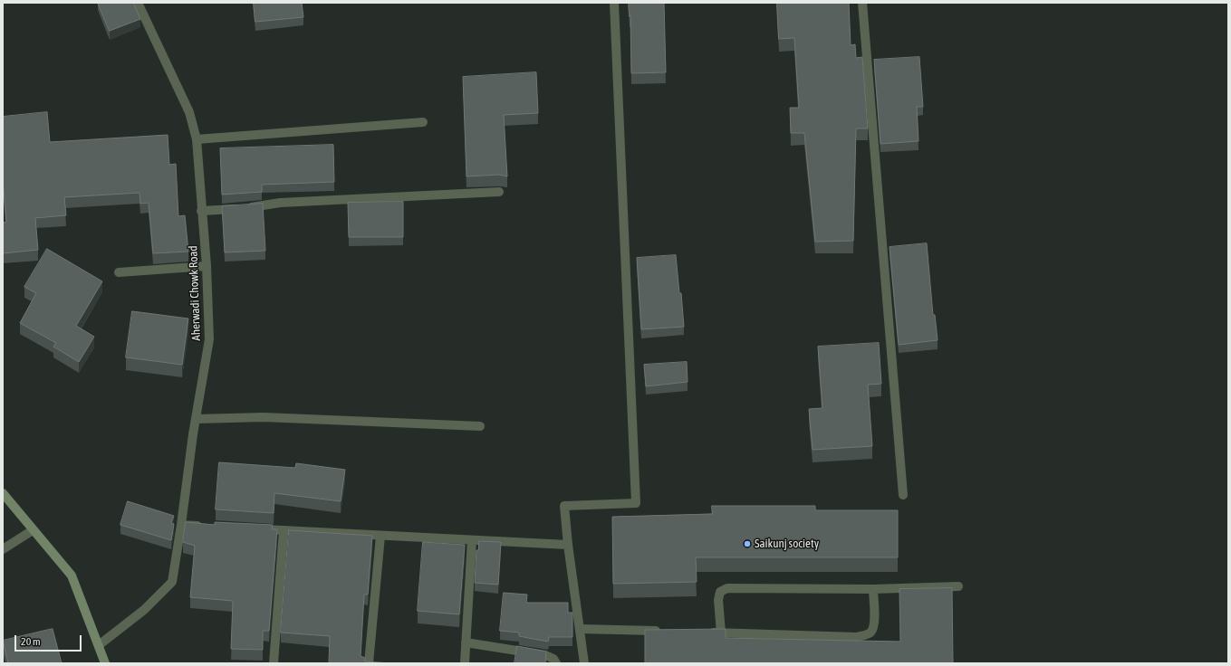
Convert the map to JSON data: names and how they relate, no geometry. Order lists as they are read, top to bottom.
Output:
{
  "streets": {
    "street": ["Aherwadi Chowk Road"]
  },
  "places": ["Saikunj society"],
  "scale_bar": "20 m"
}
